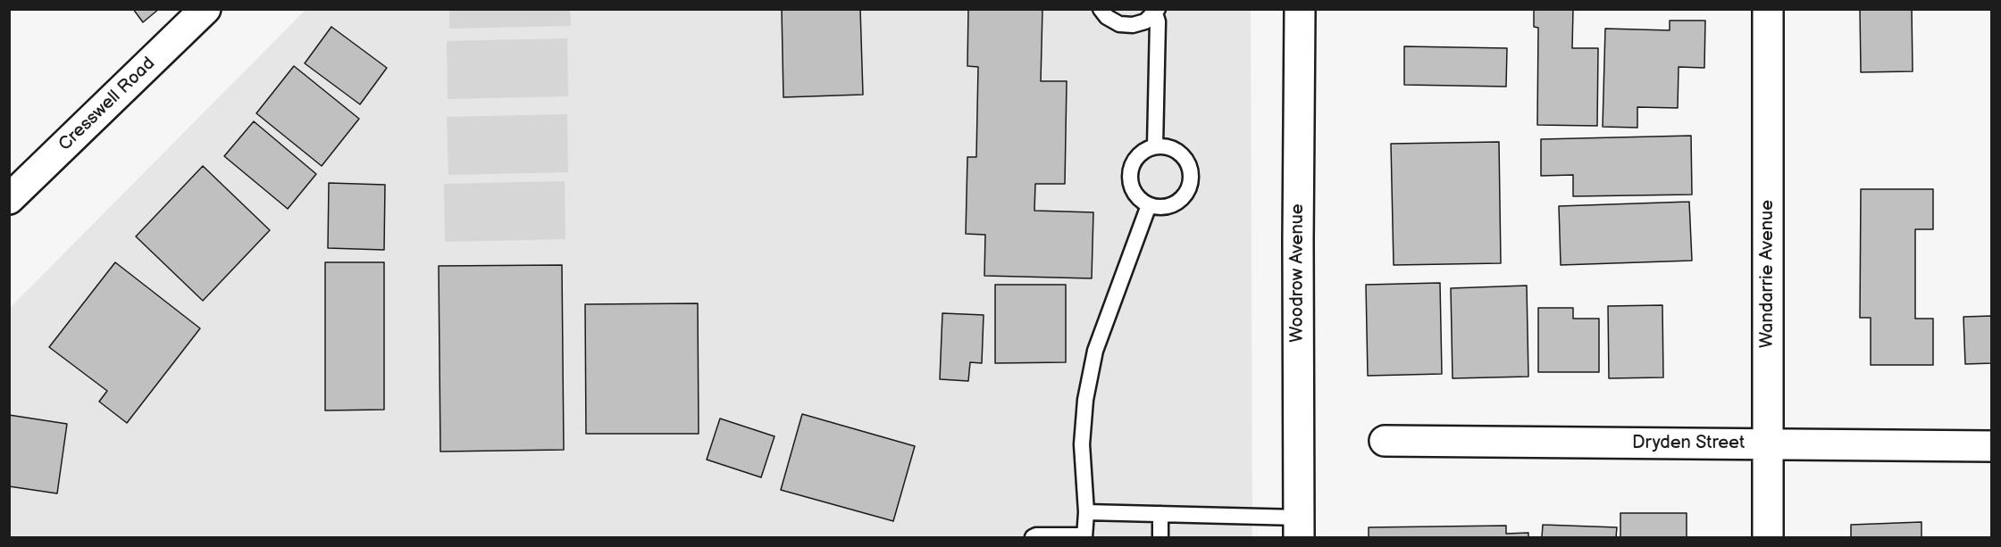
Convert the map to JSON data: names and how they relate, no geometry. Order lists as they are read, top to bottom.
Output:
{
  "streets": {
    "street": [
      "Cresswell Road",
      "Woodrow Avenue",
      "Wandarrie Avenue",
      "Dryden Street"
    ]
  },
  "crossings": [
    ["Wandarrie Avenue", "Dryden Street"]
  ]
}
